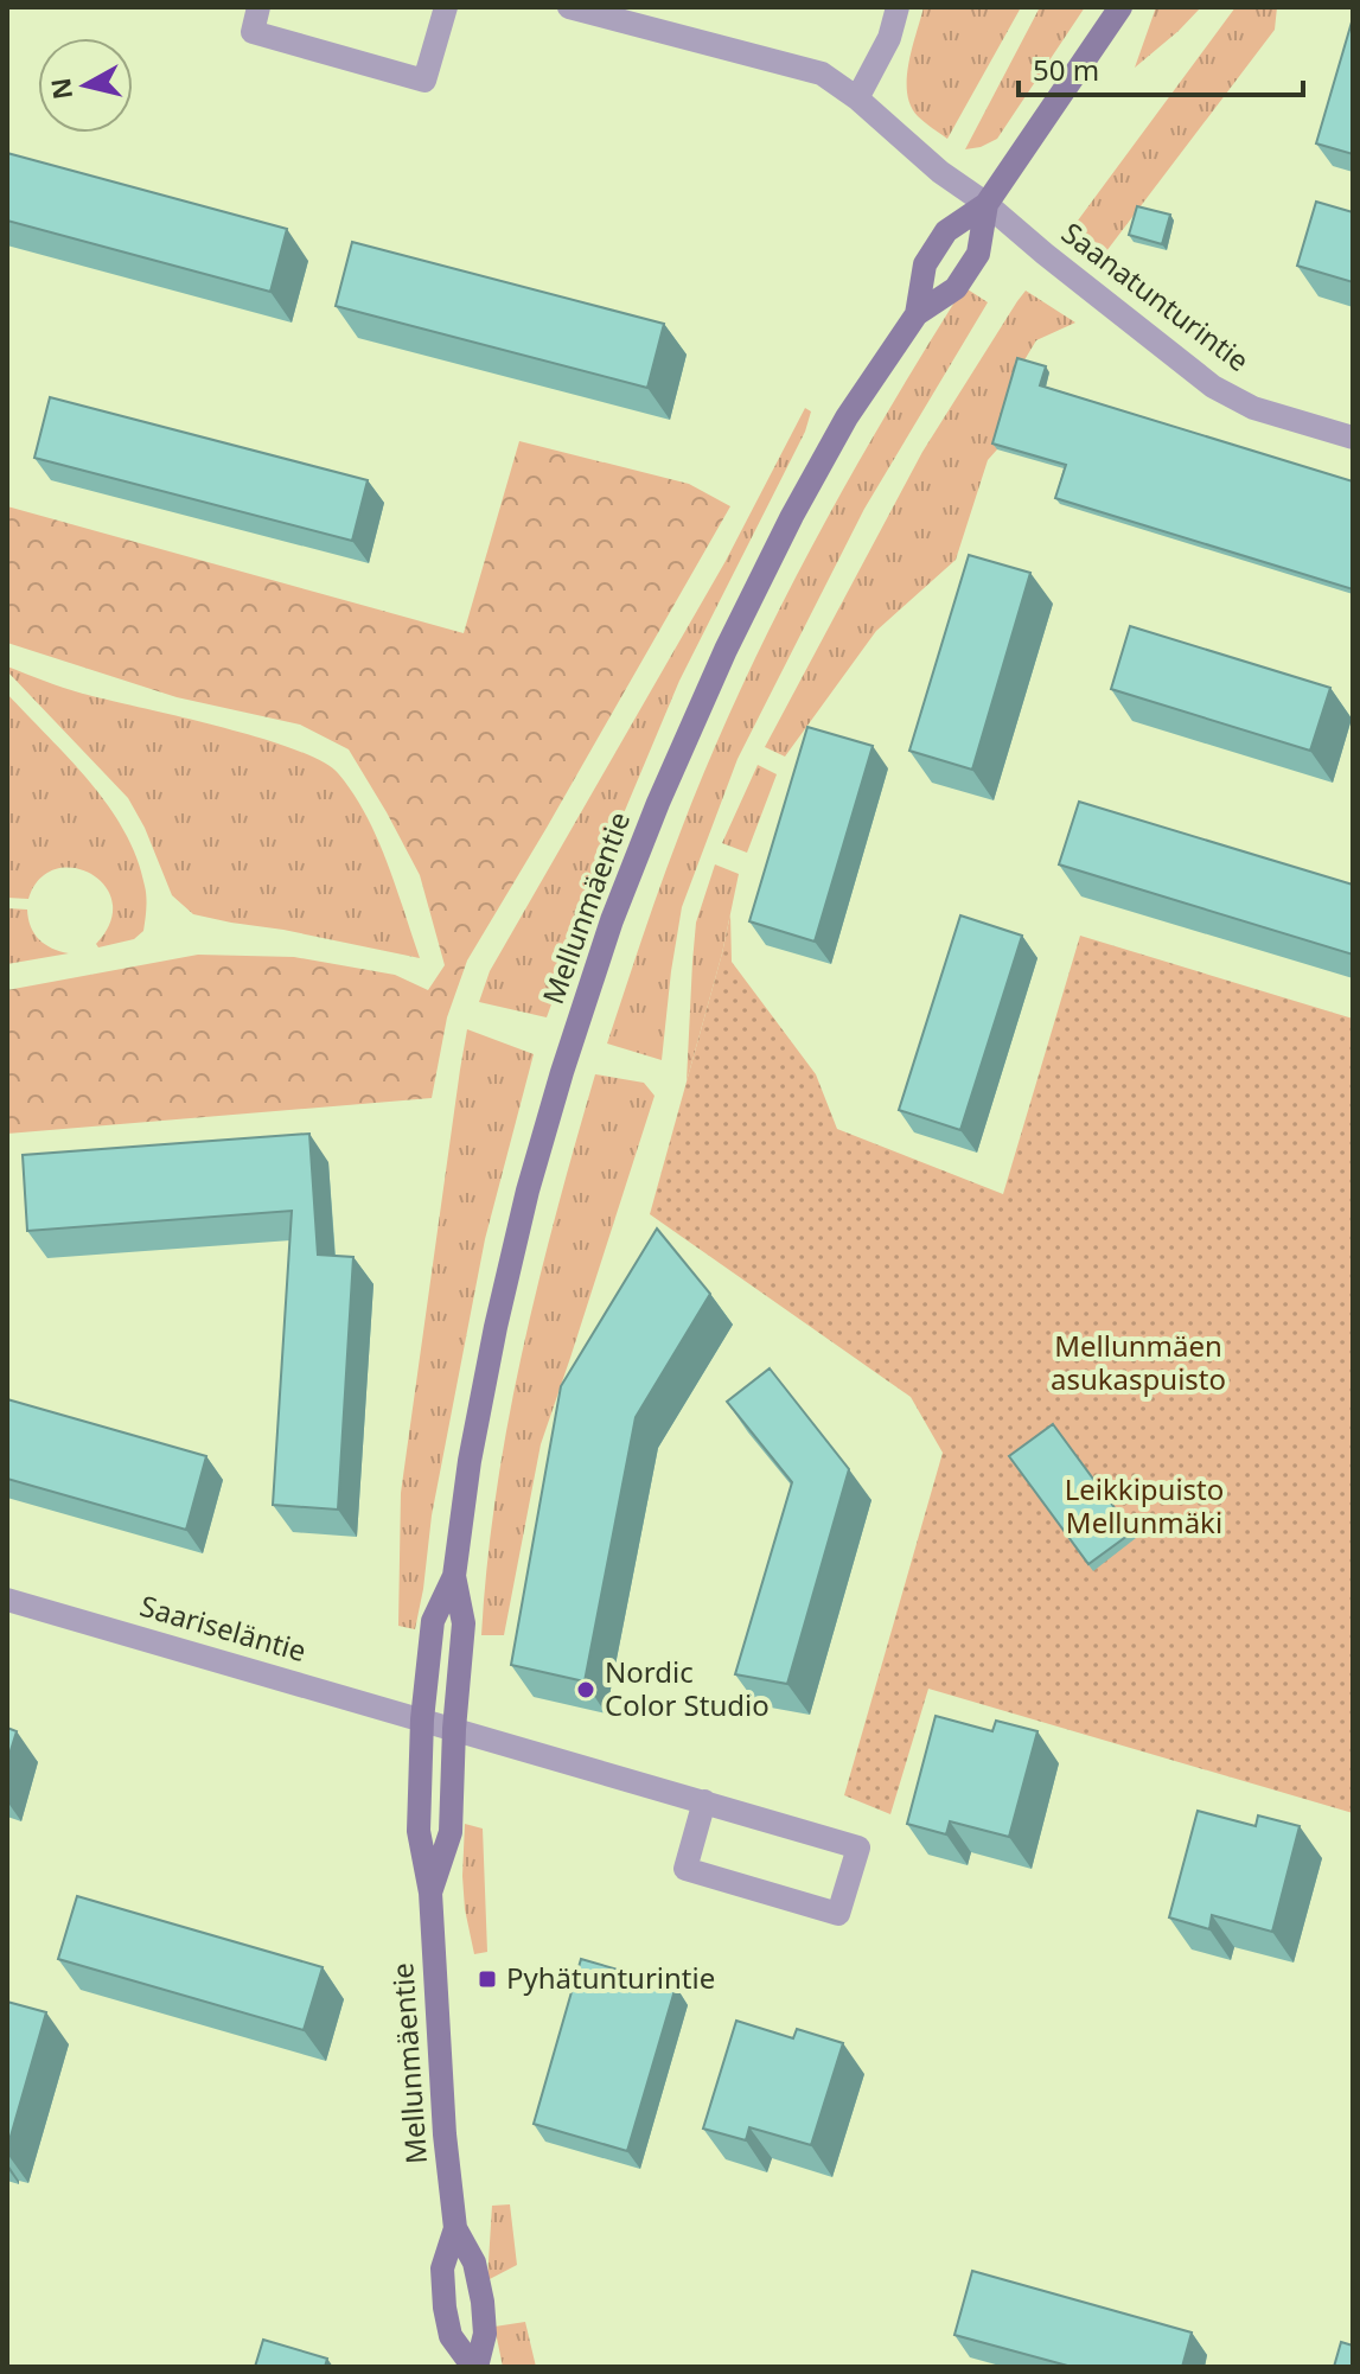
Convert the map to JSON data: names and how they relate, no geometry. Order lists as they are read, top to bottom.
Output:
{
  "streets": {
    "main road": ["Mellunmäentie"],
    "street": ["Saanatunturintie", "Saariseläntie"]
  },
  "crossings": [
    ["Saanatunturintie", "Mellunmäentie"],
    ["Mellunmäentie", "Saariseläntie"]
  ],
  "parks": ["Mellunmäen asukaspuisto", "Leikkipuisto Mellunmäki"],
  "places": {
    "other": ["Nordic Color Studio"],
    "transit": ["Pyhätunturintie"]
  },
  "scale_bar": "50 m",
  "north": "left"
}
